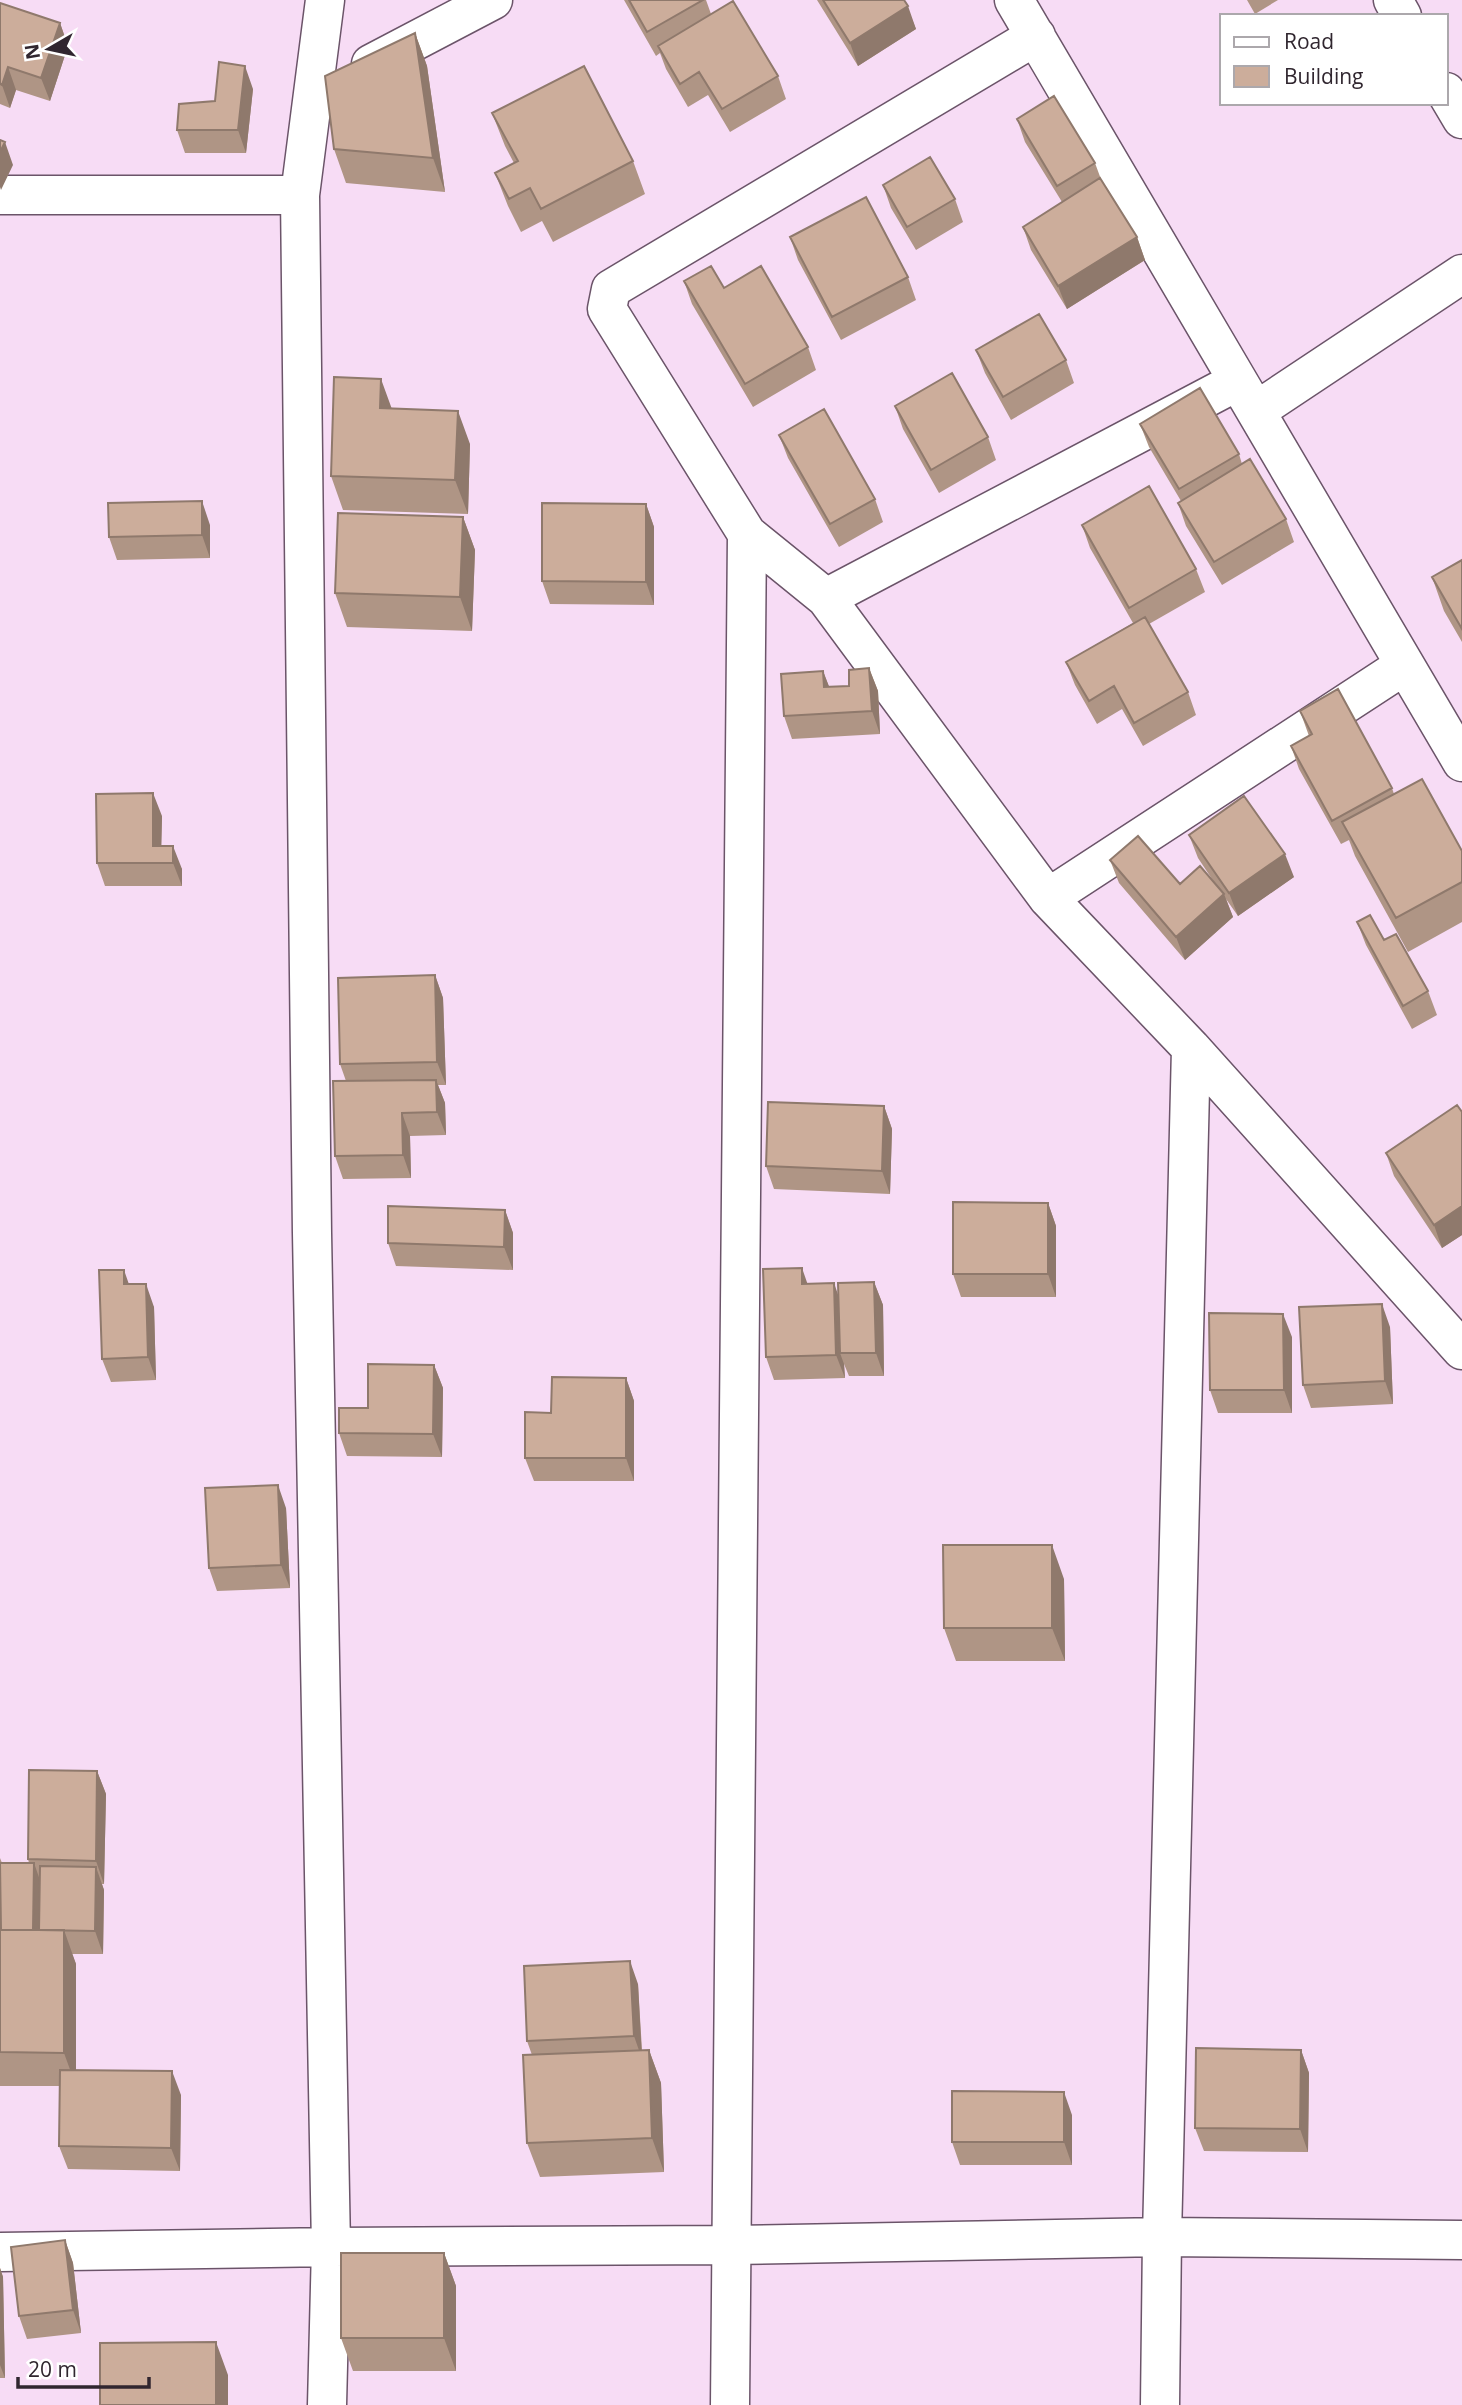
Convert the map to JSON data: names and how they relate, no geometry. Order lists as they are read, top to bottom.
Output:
{
  "legend": ["Road", "Building"],
  "scale_bar": "20 m",
  "north": "left"
}
